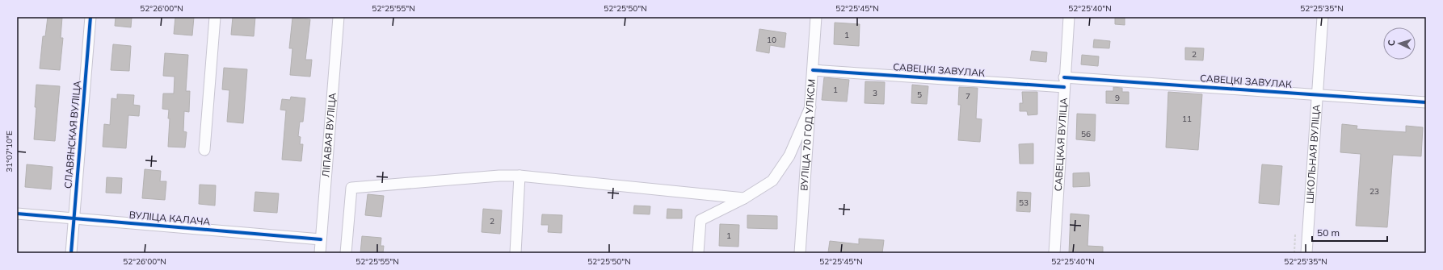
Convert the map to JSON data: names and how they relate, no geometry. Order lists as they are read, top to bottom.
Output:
{
  "streets": {
    "street": [
      "САВЕЦКІ ЗАВУЛАК",
      "СЛАВЯНСКАЯ ВУЛІЦА",
      "ЛІПАВАЯ ВУЛІЦА",
      "ВУЛІЦА 70 ГОД УЛКСМ",
      "САВЕЦКАЯ ВУЛІЦА",
      "ШКОЛЬНАЯ ВУЛІЦА",
      "ВУЛІЦА КАЛАЧА"
    ]
  },
  "crossings": [
    ["САВЕЦКІ ЗАВУЛАК", "ВУЛІЦА 70 ГОД УЛКСМ"],
    ["САВЕЦКІ ЗАВУЛАК", "САВЕЦКАЯ ВУЛІЦА"],
    ["САВЕЦКІ ЗАВУЛАК", "ШКОЛЬНАЯ ВУЛІЦА"],
    ["СЛАВЯНСКАЯ ВУЛІЦА", "ВУЛІЦА КАЛАЧА"],
    ["ЛІПАВАЯ ВУЛІЦА", "ВУЛІЦА КАЛАЧА"]
  ],
  "house_numbers": [
    "1",
    "10",
    "2",
    "1",
    "3",
    "5",
    "7",
    "9",
    "11",
    "56",
    "23",
    "53",
    "2",
    "1"
  ],
  "scale_bar": "50 m",
  "north": "left",
  "coordinates": [
    "52°26'00\"N",
    "52°25'55\"N",
    "52°25'50\"N",
    "52°25'45\"N",
    "52°25'40\"N",
    "52°25'35\"N",
    "31°07'10\"E"
  ]
}
